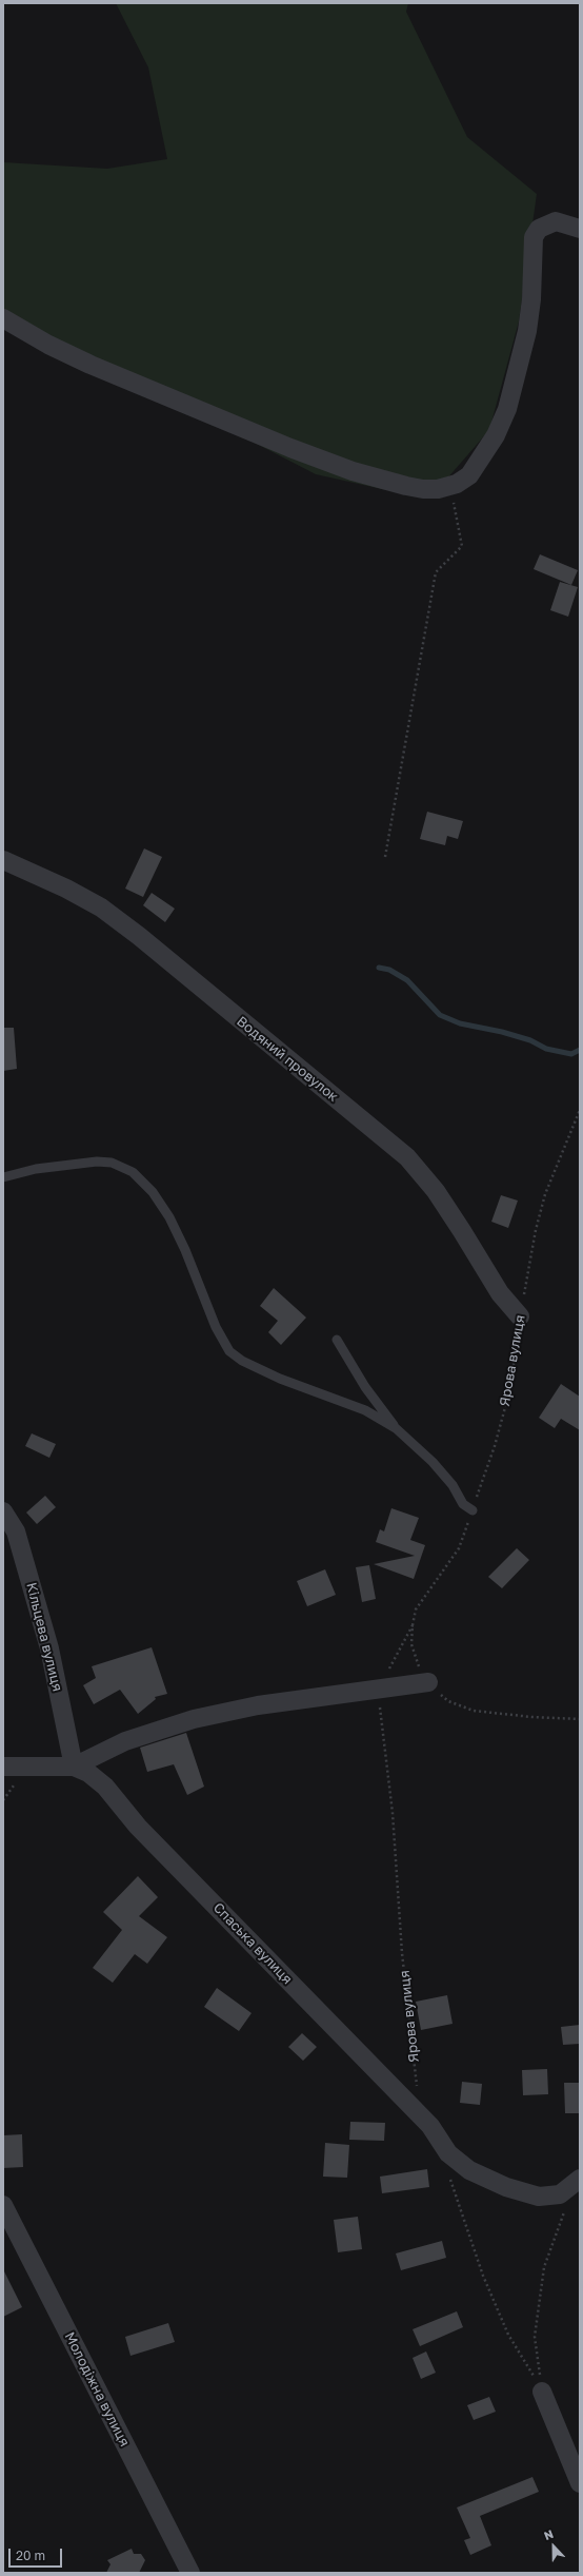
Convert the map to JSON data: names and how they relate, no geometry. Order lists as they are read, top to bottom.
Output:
{
  "streets": {
    "street": [
      "Водяний провулок",
      "Кільцева вулиця",
      "Спаська вулиця",
      "Молодіжна вулиця"
    ],
    "path": ["Ярова вулиця"]
  },
  "crossings": [
    ["Водяний провулок", "Ярова вулиця"],
    ["Ярова вулиця", "Спаська вулиця"],
    ["Кільцева вулиця", "Спаська вулиця"]
  ],
  "scale_bar": "20 m",
  "north": "top"
}
